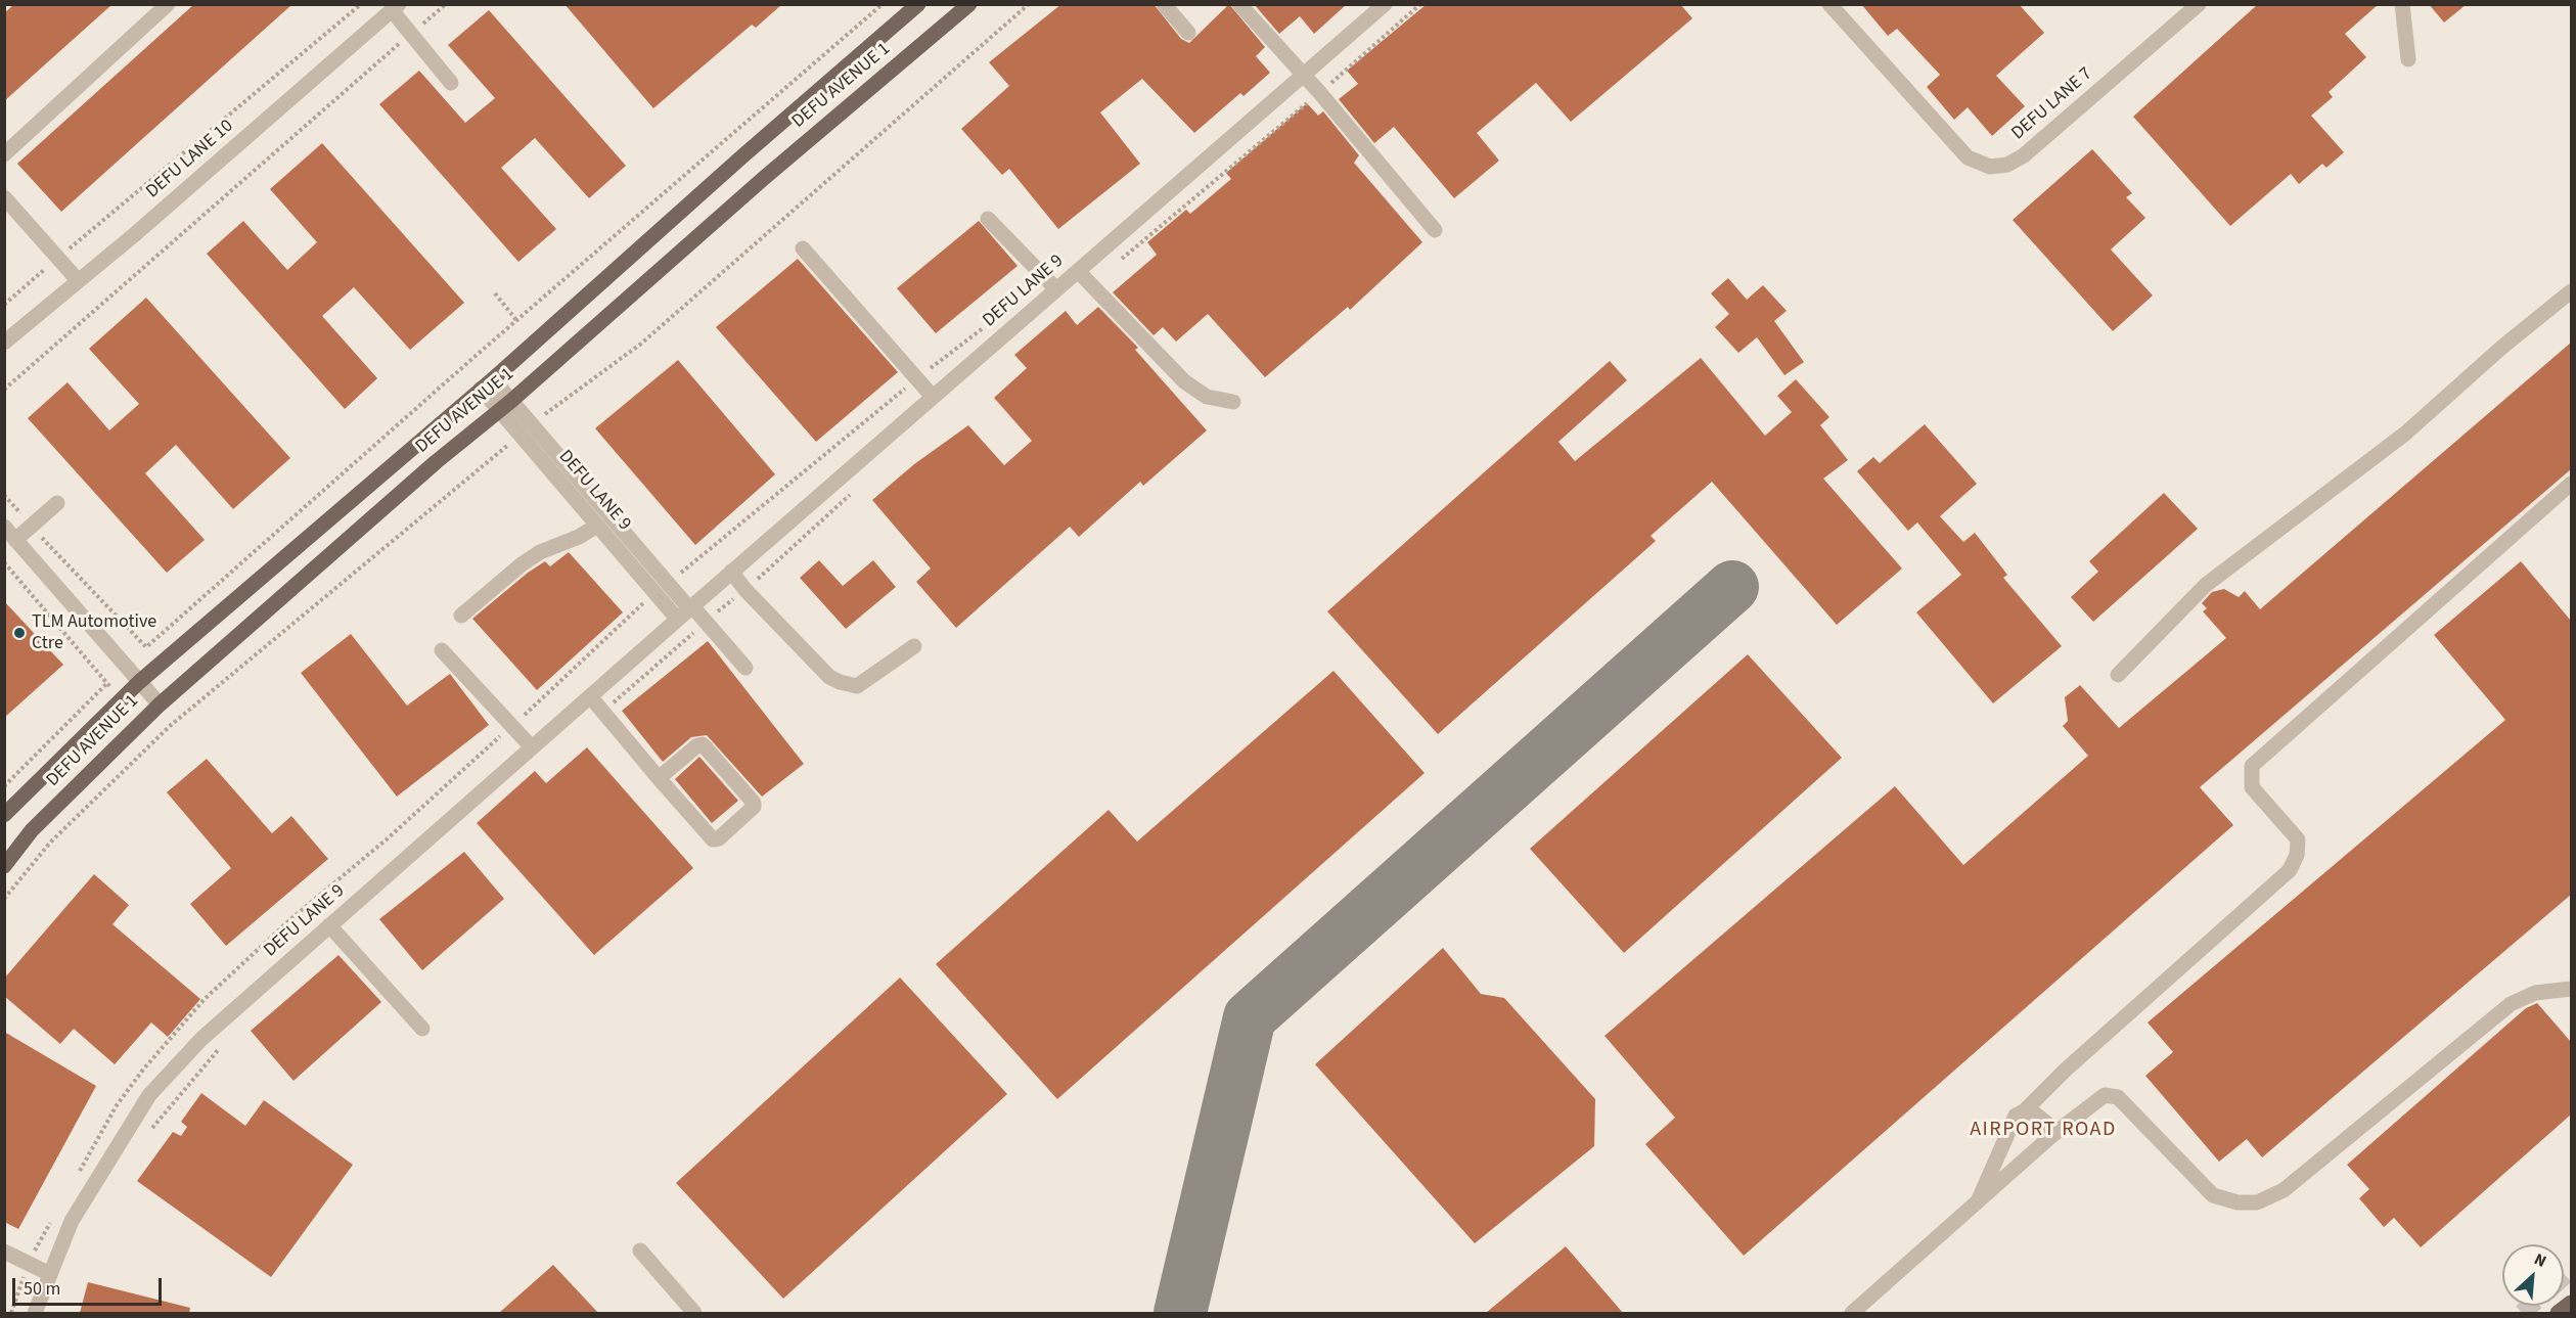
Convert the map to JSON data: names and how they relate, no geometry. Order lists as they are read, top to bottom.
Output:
{
  "streets": {
    "main road": ["DEFU AVENUE 1"],
    "street": ["DEFU LANE 7", "DEFU LANE 10", "DEFU LANE 9"]
  },
  "crossings": [
    ["DEFU AVENUE 1", "DEFU LANE 9"]
  ],
  "districts": ["AIRPORT ROAD"],
  "places": ["TLM Automotive Ctre"],
  "scale_bar": "50 m",
  "north": "top right"
}
